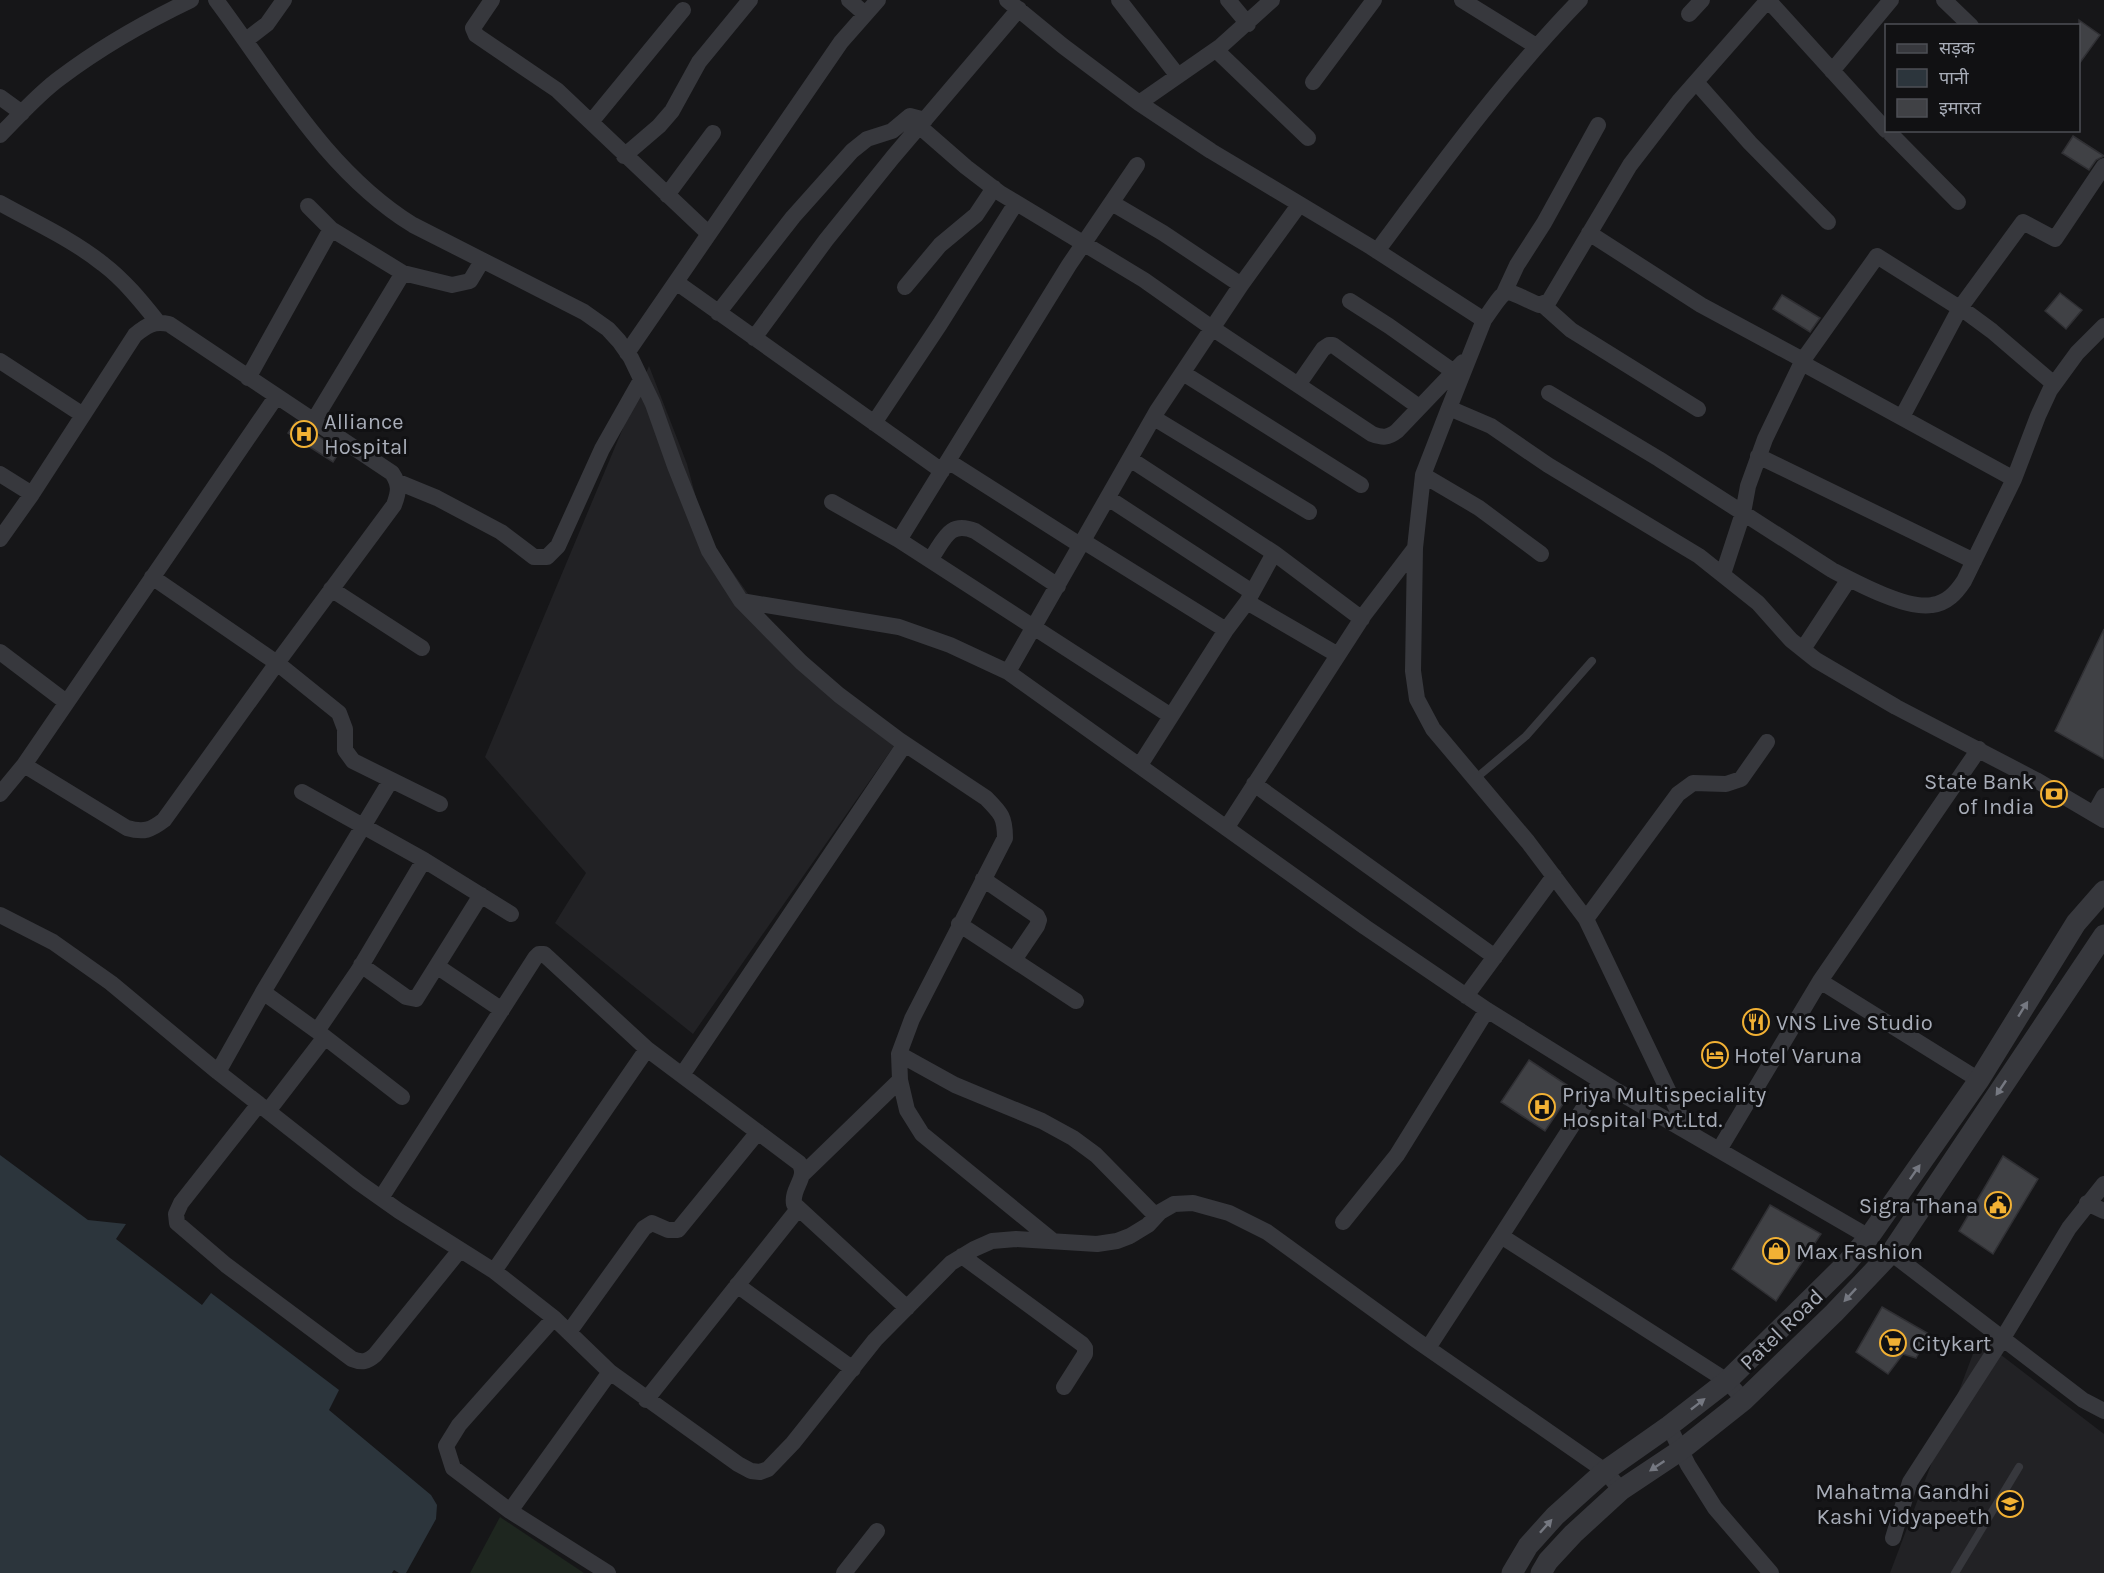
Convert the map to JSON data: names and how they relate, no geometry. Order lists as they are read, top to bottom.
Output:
{
  "streets": {
    "street": ["Patel Road"]
  },
  "places": {
    "hospital": ["Alliance Hospital", "Priya Multispeciality Hospital Pvt.Ltd."],
    "bank": ["State Bank of India"],
    "restaurant": ["VNS Live Studio"],
    "hotel": ["Hotel Varuna"],
    "public building": ["Sigra Thana"],
    "shop": ["Max Fashion"],
    "supermarket": ["Citykart"],
    "school or university": ["Mahatma Gandhi Kashi Vidyapeeth"]
  },
  "legend": ["सड़क", "पानी", "इमारत"]
}
